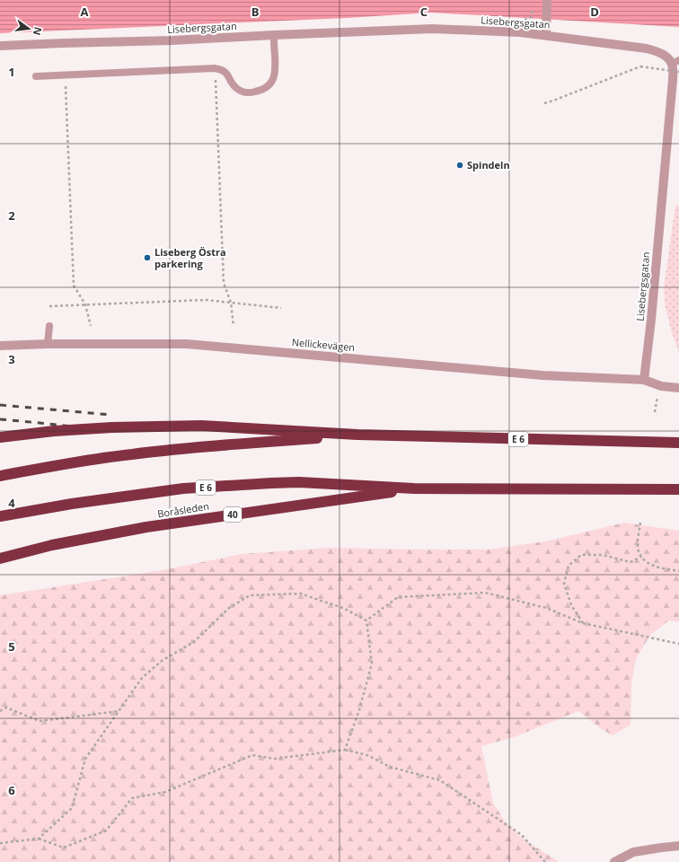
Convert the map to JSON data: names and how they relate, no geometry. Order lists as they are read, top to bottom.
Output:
{
  "streets": {
    "highway": ["E 6", "Boråsleden", "40"],
    "street": ["Lisebergsgatan", "Nellickevägen"]
  },
  "crossings": [
    ["Lisebergsgatan", "Nellickevägen"],
    ["E 6", "Boråsleden"]
  ],
  "places": ["Spindeln", "Liseberg Östra parkering"],
  "north": "right",
  "grid": {
    "columns": [
      "A",
      "B",
      "C",
      "D"
    ],
    "rows": [
      "1",
      "2",
      "3",
      "4",
      "5",
      "6"
    ]
  }
}
